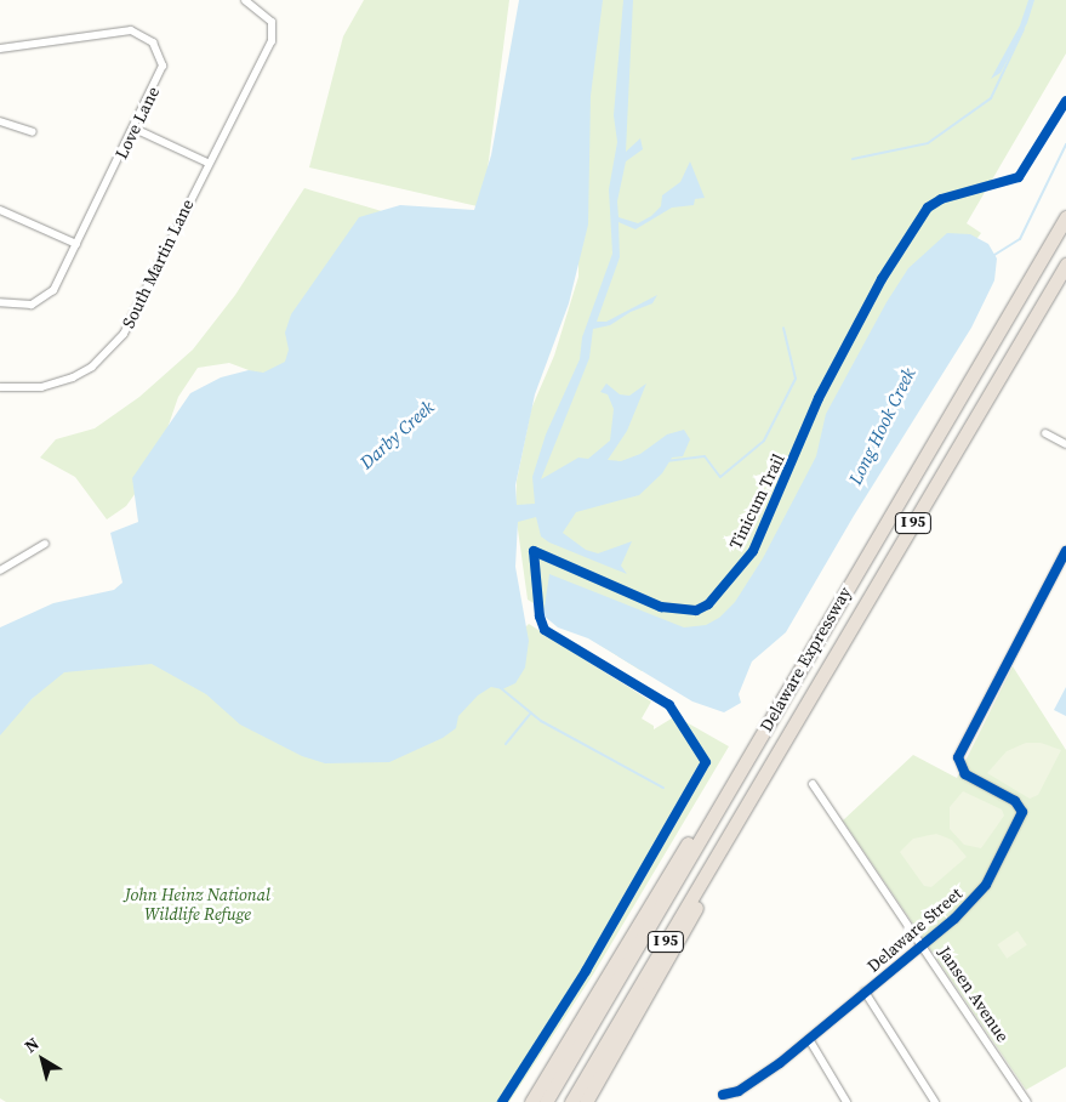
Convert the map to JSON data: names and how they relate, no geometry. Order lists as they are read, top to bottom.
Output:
{
  "streets": {
    "highway": ["I 95", "Delaware Expressway"],
    "street": [
      "Love Lane",
      "South Martin Lane",
      "Delaware Street",
      "Jansen Avenue"
    ],
    "cycle path": ["Tinicum Trail"]
  },
  "crossings": [
    ["Delaware Street", "Jansen Avenue"]
  ],
  "water": ["Long Hook Creek", "Darby Creek"],
  "parks": ["John Heinz National Wildlife Refuge"],
  "north": "top left"
}
